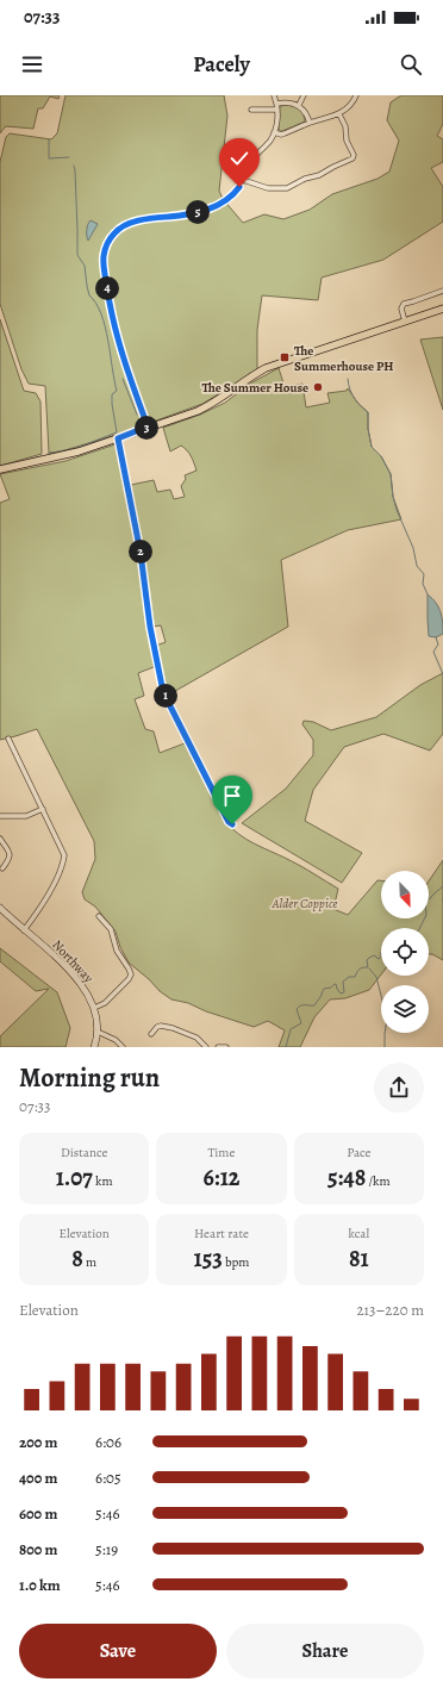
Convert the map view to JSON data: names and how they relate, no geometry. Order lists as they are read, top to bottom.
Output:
{
  "streets": {
    "street": ["Northway"]
  },
  "parks": ["Alder Coppice"],
  "places": {
    "transit": ["The Summerhouse PH"],
    "other": ["The Summer House"]
  },
  "north": "bottom right",
  "page": {
    "status": "07:33",
    "header": "Pacely",
    "pins": [
      "5",
      "4",
      "3",
      "2",
      "1"
    ],
    "heading": ["Morning run", "07:33"],
    "stats": [
      ["Distance", "1.07 km"],
      ["Time", "6:12"],
      ["Pace", "5:48 /km"],
      ["Elevation", "8 m"],
      ["Heart rate", "153 bpm"],
      ["kcal", "81"]
    ],
    "chart": ["Elevation", "213–220 m"],
    "list": [
      {
        "name": "200 m",
        "note": "6:06"
      },
      {
        "name": "400 m",
        "note": "6:05"
      },
      {
        "name": "600 m",
        "note": "5:46"
      },
      {
        "name": "800 m",
        "note": "5:19"
      },
      {
        "name": "1.0 km",
        "note": "5:46"
      }
    ],
    "buttons": ["Save", "Share"]
  }
}
